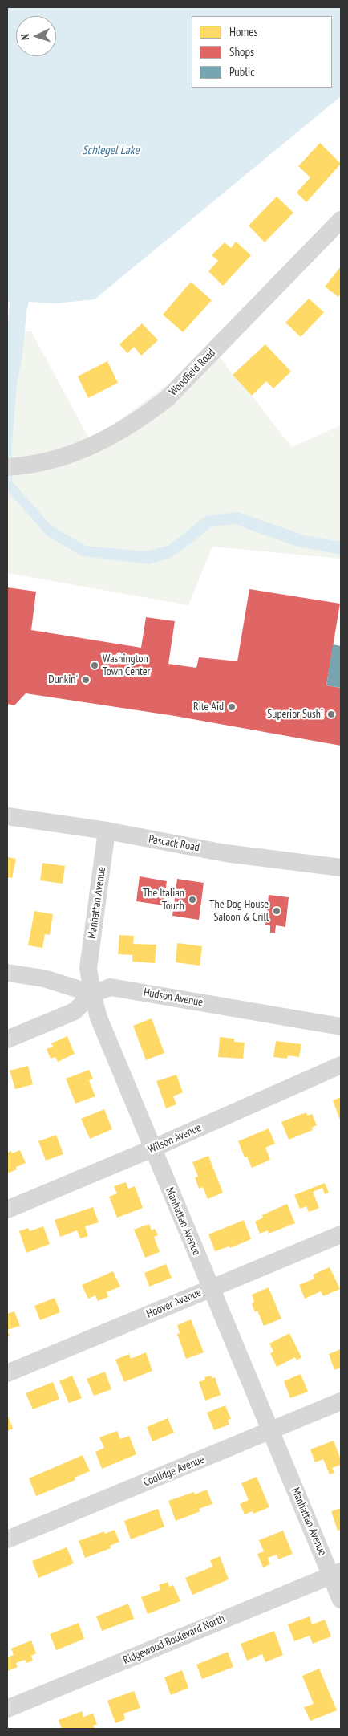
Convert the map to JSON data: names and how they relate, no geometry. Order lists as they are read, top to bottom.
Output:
{
  "streets": {
    "street": [
      "Woodfield Road",
      "Pascack Road",
      "Manhattan Avenue",
      "Hudson Avenue",
      "Wilson Avenue",
      "Hoover Avenue",
      "Coolidge Avenue",
      "Ridgewood Boulevard North"
    ]
  },
  "crossings": [
    ["Pascack Road", "Manhattan Avenue"],
    ["Manhattan Avenue", "Hudson Avenue"],
    ["Manhattan Avenue", "Wilson Avenue"],
    ["Manhattan Avenue", "Hoover Avenue"],
    ["Manhattan Avenue", "Coolidge Avenue"],
    ["Manhattan Avenue", "Ridgewood Boulevard North"]
  ],
  "water": ["Schlegel Lake"],
  "places": [
    "Washington Town Center",
    "Dunkin'",
    "Rite Aid",
    "Superior Sushi",
    "The Italian Touch",
    "The Dog House Saloon & Grill"
  ],
  "legend": ["Homes", "Shops", "Public"],
  "north": "left"
}
